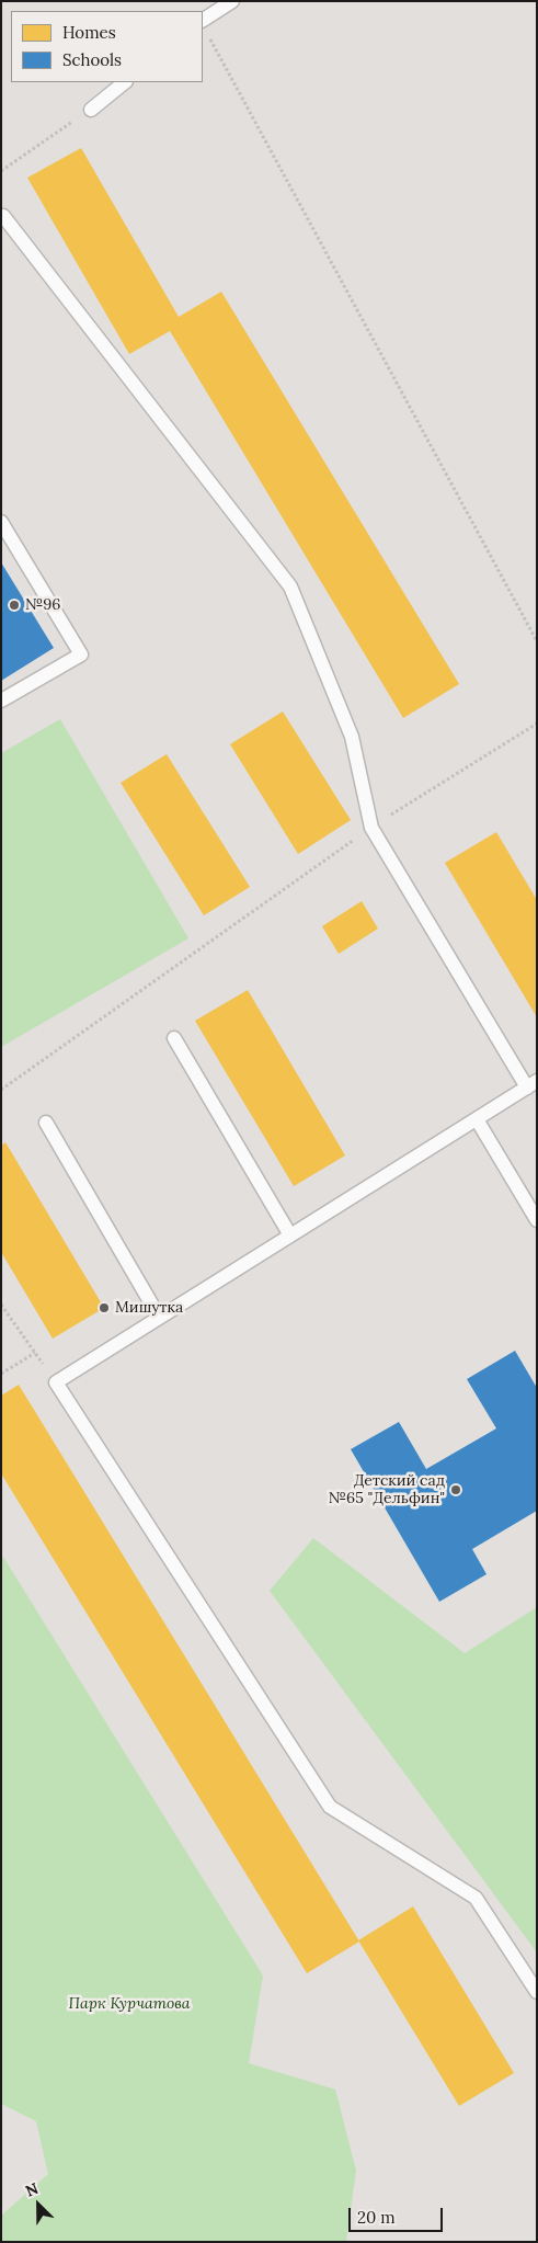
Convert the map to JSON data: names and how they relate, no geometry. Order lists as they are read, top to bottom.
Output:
{
  "parks": ["Парк Курчатова"],
  "places": ["№96", "Мишутка", "Детский сад №65 \"Дельфин\""],
  "legend": ["Homes", "Schools"],
  "scale_bar": "20 m",
  "north": "top left"
}
